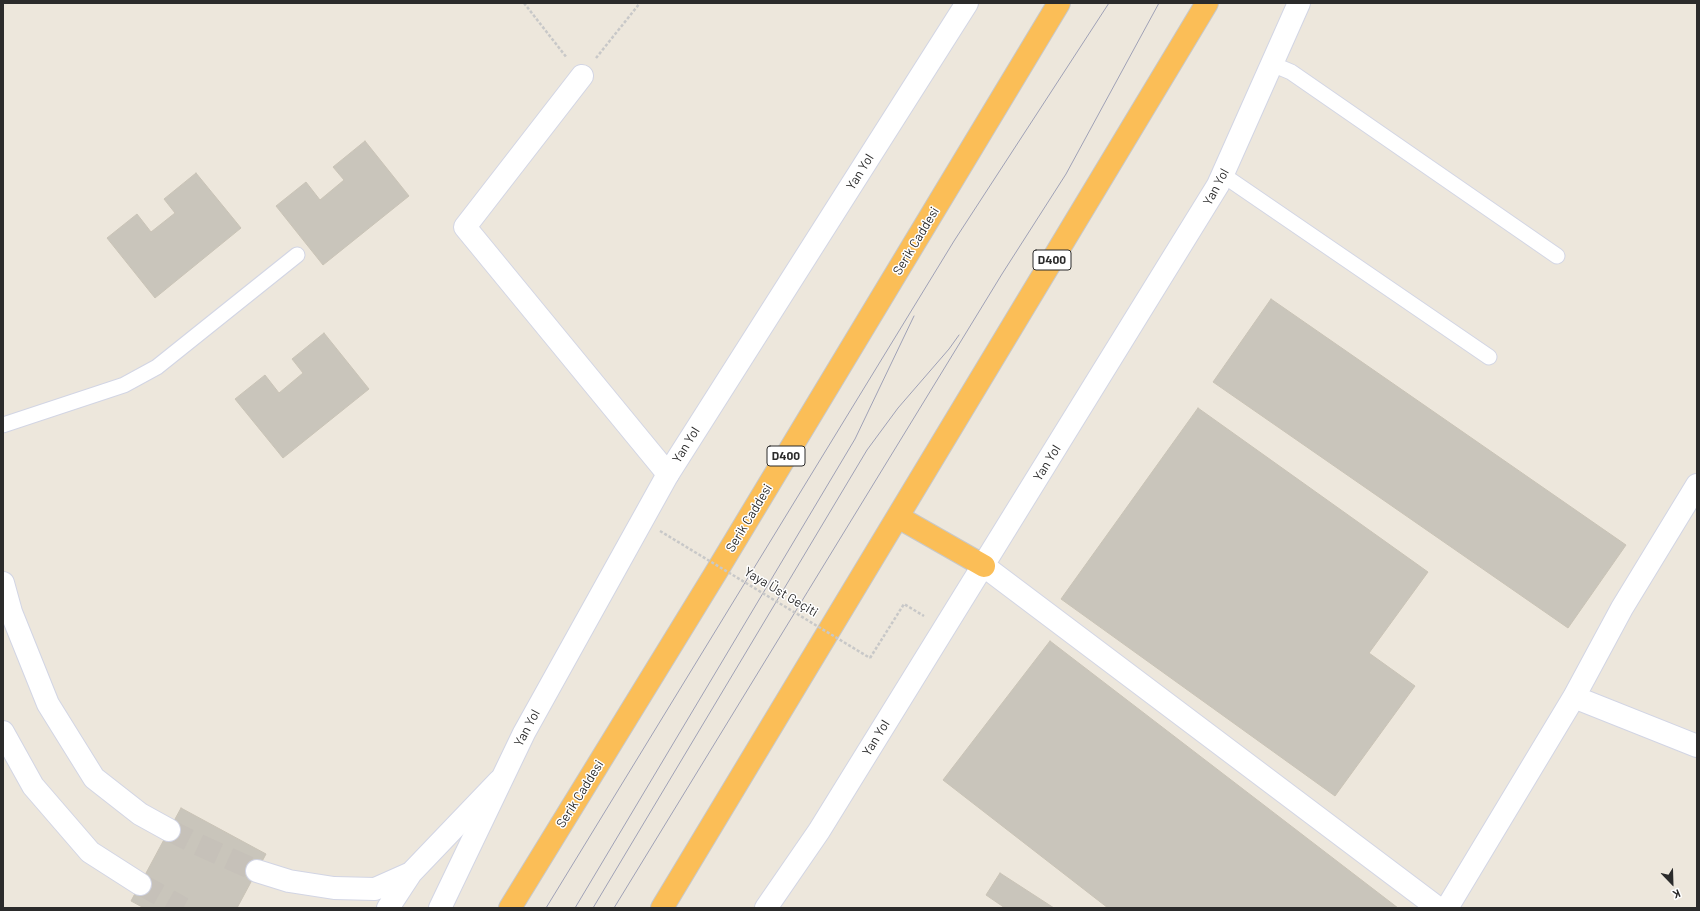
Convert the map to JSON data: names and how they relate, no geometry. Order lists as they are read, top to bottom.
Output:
{
  "streets": {
    "highway": ["Serik Caddesi", "D400"],
    "street": ["Yan Yol"],
    "path": ["Yaya Üst Geçiti"]
  },
  "north": "bottom right"
}
